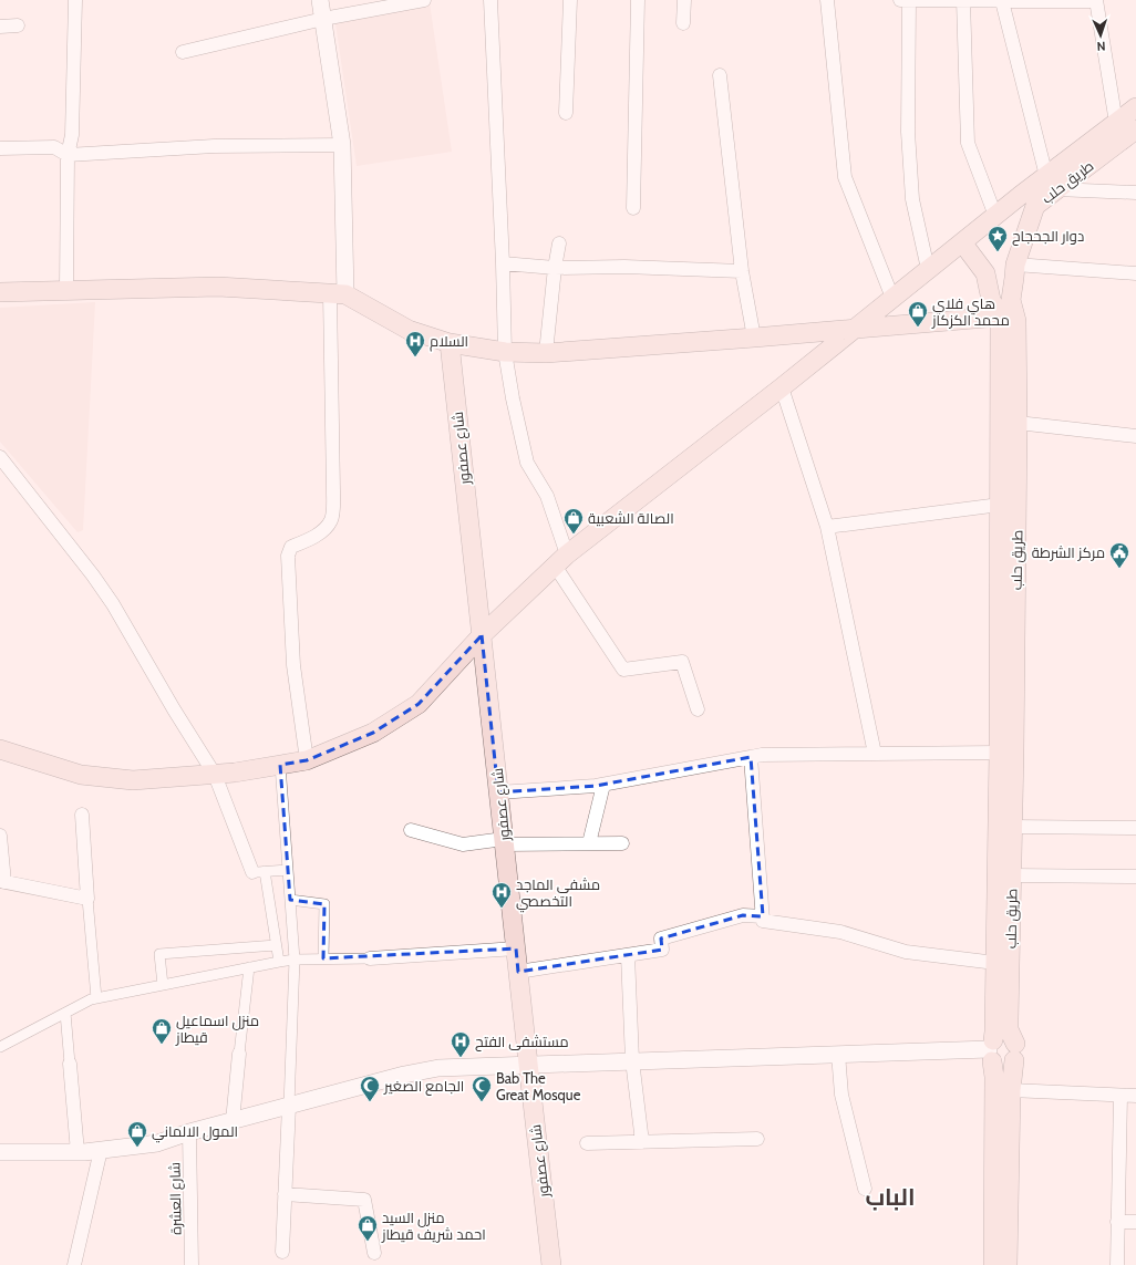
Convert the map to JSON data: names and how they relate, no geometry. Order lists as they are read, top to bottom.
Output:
{
  "streets": {
    "main road": ["طريق حلب", "شارع عصفور"],
    "street": ["شارع العشرة"]
  },
  "districts": ["الباب"],
  "places": {
    "place": ["دوار الجحجاح"],
    "shop": [
      "هاي فلاي محمد الكزكاز",
      "الصالة الشعبية",
      "منزل اسماعيل قيطاز",
      "المول الالماني",
      "منزل السيد احمد شريف قيطاز"
    ],
    "hospital": ["السلام", "مشفى الماجد التخصصي", "مستشفى الفتح"],
    "public building": ["مركز الشرطة"],
    "mosque": ["الجامع الصغير", "Bab The Great Mosque"]
  },
  "north": "bottom"
}
